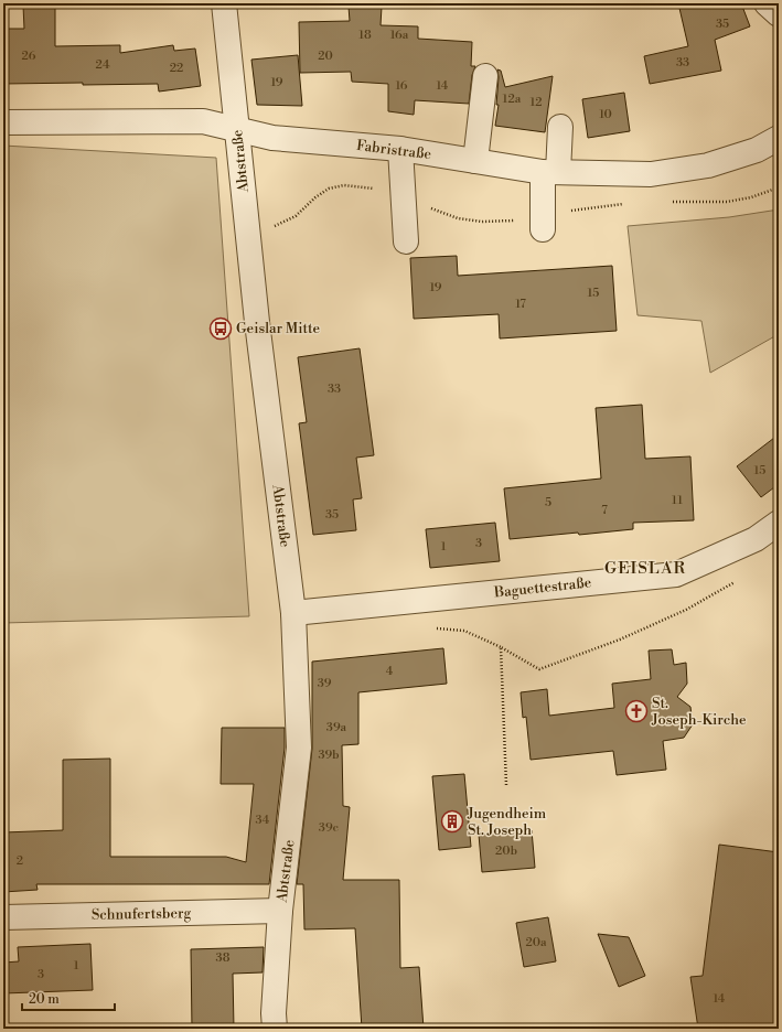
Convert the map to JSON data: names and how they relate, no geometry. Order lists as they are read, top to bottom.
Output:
{
  "streets": {
    "street": [
      "Fabristraße",
      "Abtstraße",
      "Baguettestraße",
      "Schnufertsberg"
    ]
  },
  "crossings": [
    ["Fabristraße", "Abtstraße"],
    ["Abtstraße", "Baguettestraße"],
    ["Abtstraße", "Schnufertsberg"]
  ],
  "districts": ["GEISLAR"],
  "places": {
    "bus stop": ["Geislar Mitte"],
    "church": ["St. Joseph-Kirche"],
    "building": ["Jugendheim St. Joseph"]
  },
  "house_numbers": [
    "35",
    "18",
    "16a",
    "26",
    "20",
    "33",
    "24",
    "22",
    "19",
    "16",
    "14",
    "12a",
    "12",
    "10",
    "19",
    "15",
    "17",
    "33",
    "15",
    "11",
    "5",
    "7",
    "35",
    "3",
    "1",
    "4",
    "39",
    "39a",
    "39b",
    "34",
    "39c",
    "20b",
    "2",
    "20a",
    "38",
    "1",
    "3",
    "14"
  ],
  "scale_bar": "20 m"
}
